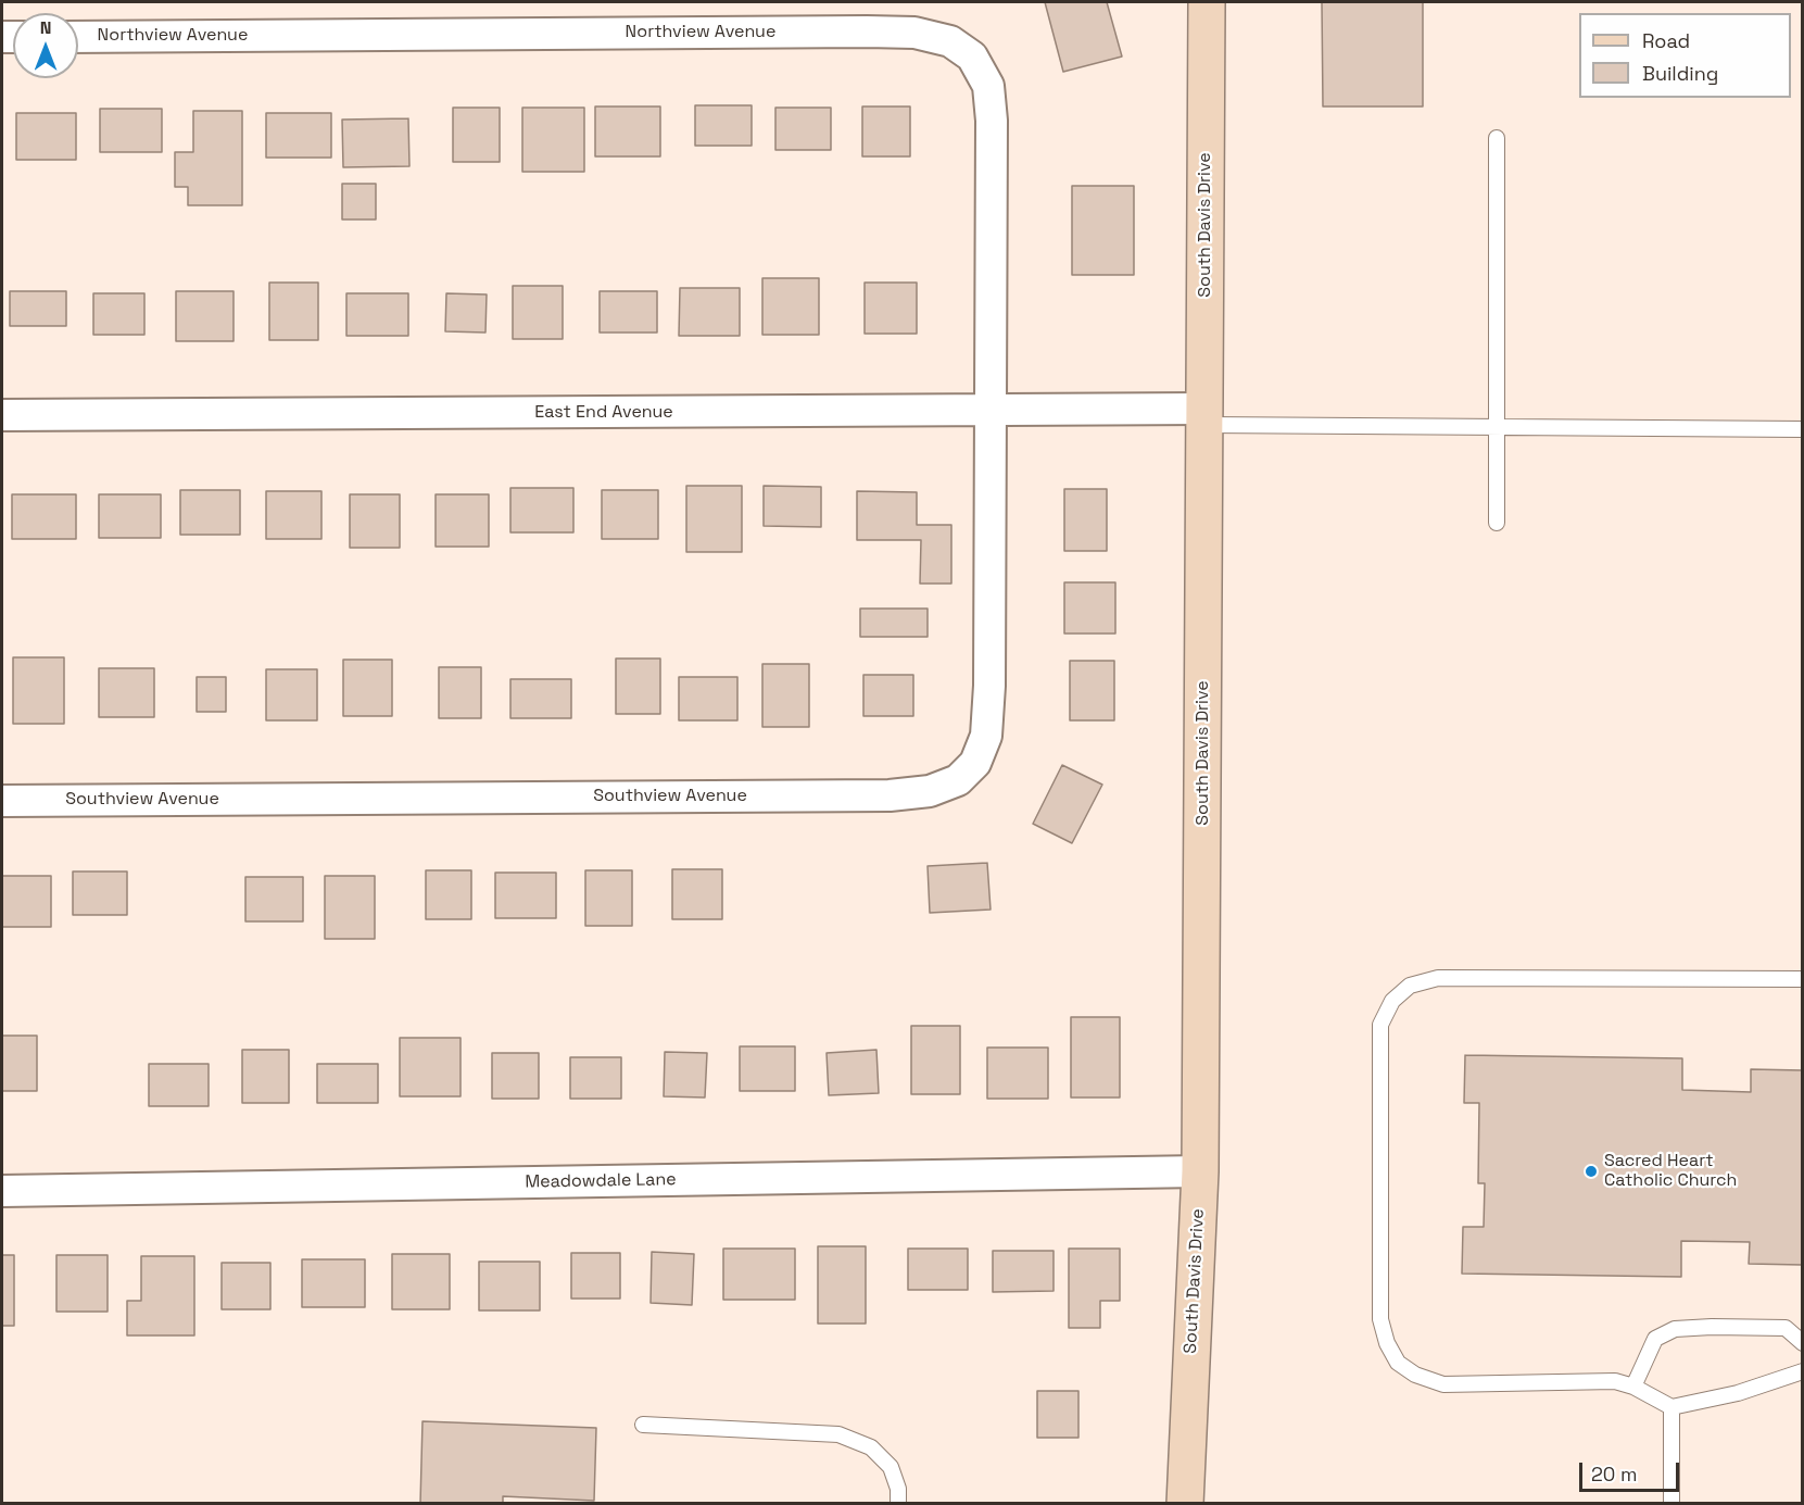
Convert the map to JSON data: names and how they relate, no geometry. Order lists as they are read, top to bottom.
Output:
{
  "streets": {
    "street": [
      "Northview Avenue",
      "South Davis Drive",
      "East End Avenue",
      "Southview Avenue",
      "Meadowdale Lane"
    ]
  },
  "crossings": [
    ["Northview Avenue", "East End Avenue"],
    ["Northview Avenue", "Southview Avenue"],
    ["South Davis Drive", "East End Avenue"],
    ["South Davis Drive", "Meadowdale Lane"],
    ["East End Avenue", "Southview Avenue"]
  ],
  "places": ["Sacred Heart Catholic Church"],
  "legend": ["Road", "Building"],
  "scale_bar": "20 m",
  "north": "top"
}
